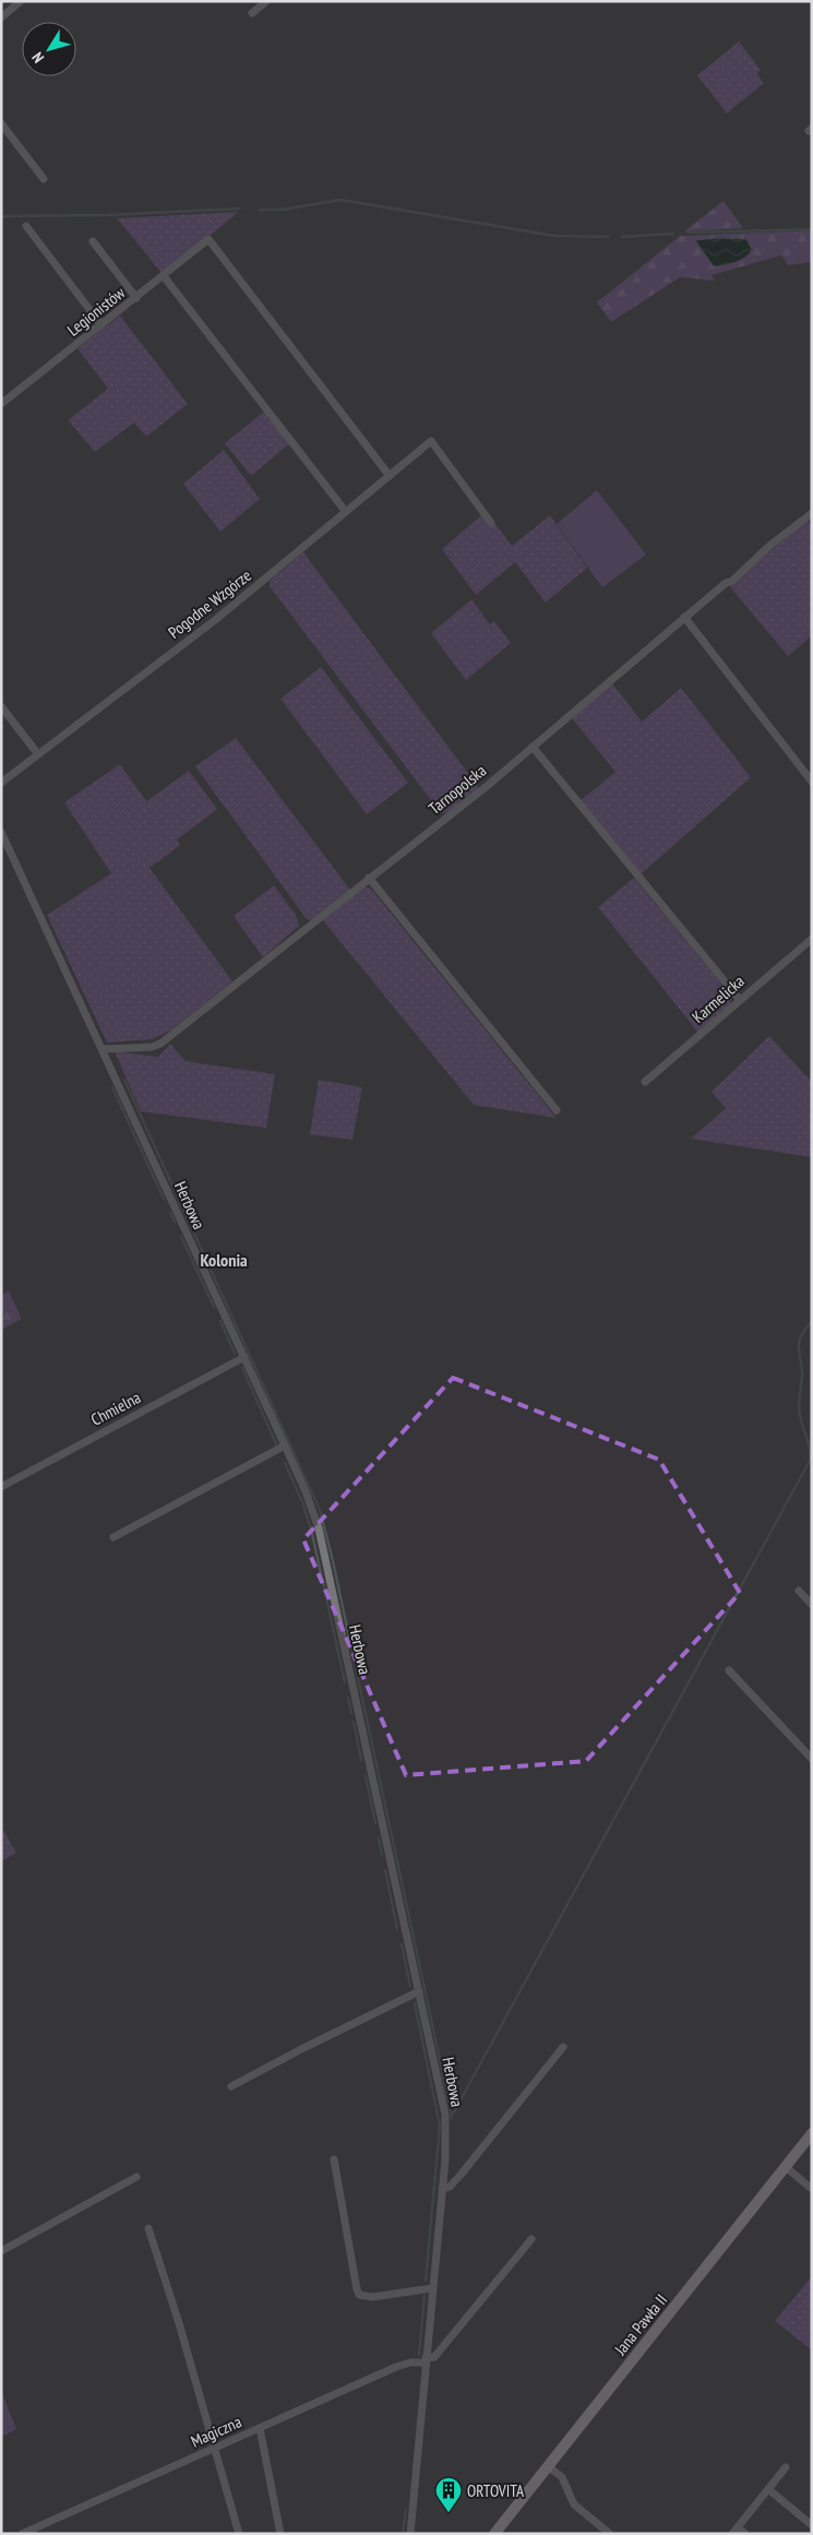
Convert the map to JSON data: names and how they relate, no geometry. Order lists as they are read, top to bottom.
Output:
{
  "streets": {
    "street": [
      "Legionistów",
      "Pogodne Wzgórze",
      "Tarnopolska",
      "Karmelicka",
      "Herbowa",
      "Chmielna",
      "Jana Pawła II",
      "Magiczna"
    ]
  },
  "crossings": [
    ["Legionistów", "Pogodne Wzgórze"],
    ["Tarnopolska", "Herbowa"],
    ["Herbowa", "Chmielna"],
    ["Herbowa", "Magiczna"]
  ],
  "districts": ["Kolonia"],
  "places": {
    "building": ["ORTOVITA"]
  },
  "north": "bottom left"
}
